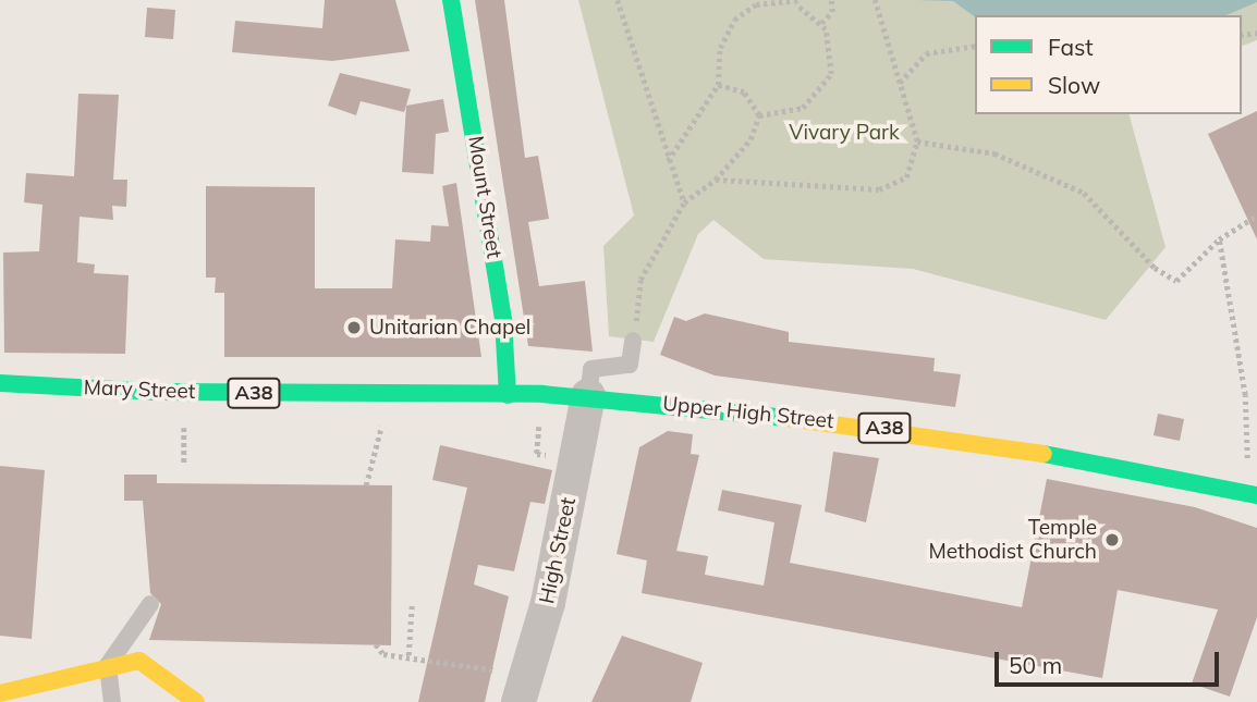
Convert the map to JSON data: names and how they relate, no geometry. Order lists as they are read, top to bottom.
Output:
{
  "streets": {
    "main road": [
      "Mount Street",
      "Mary Street",
      "A38",
      "Upper High Street"
    ],
    "street": ["High Street"]
  },
  "crossings": [
    ["Mount Street", "Mary Street"],
    ["Mount Street", "Upper High Street"],
    ["Mary Street", "Upper High Street"],
    ["Upper High Street", "High Street"]
  ],
  "parks": ["Vivary Park"],
  "places": ["Unitarian Chapel", "Temple Methodist Church"],
  "legend": ["Fast", "Slow"],
  "scale_bar": "50 m"
}
